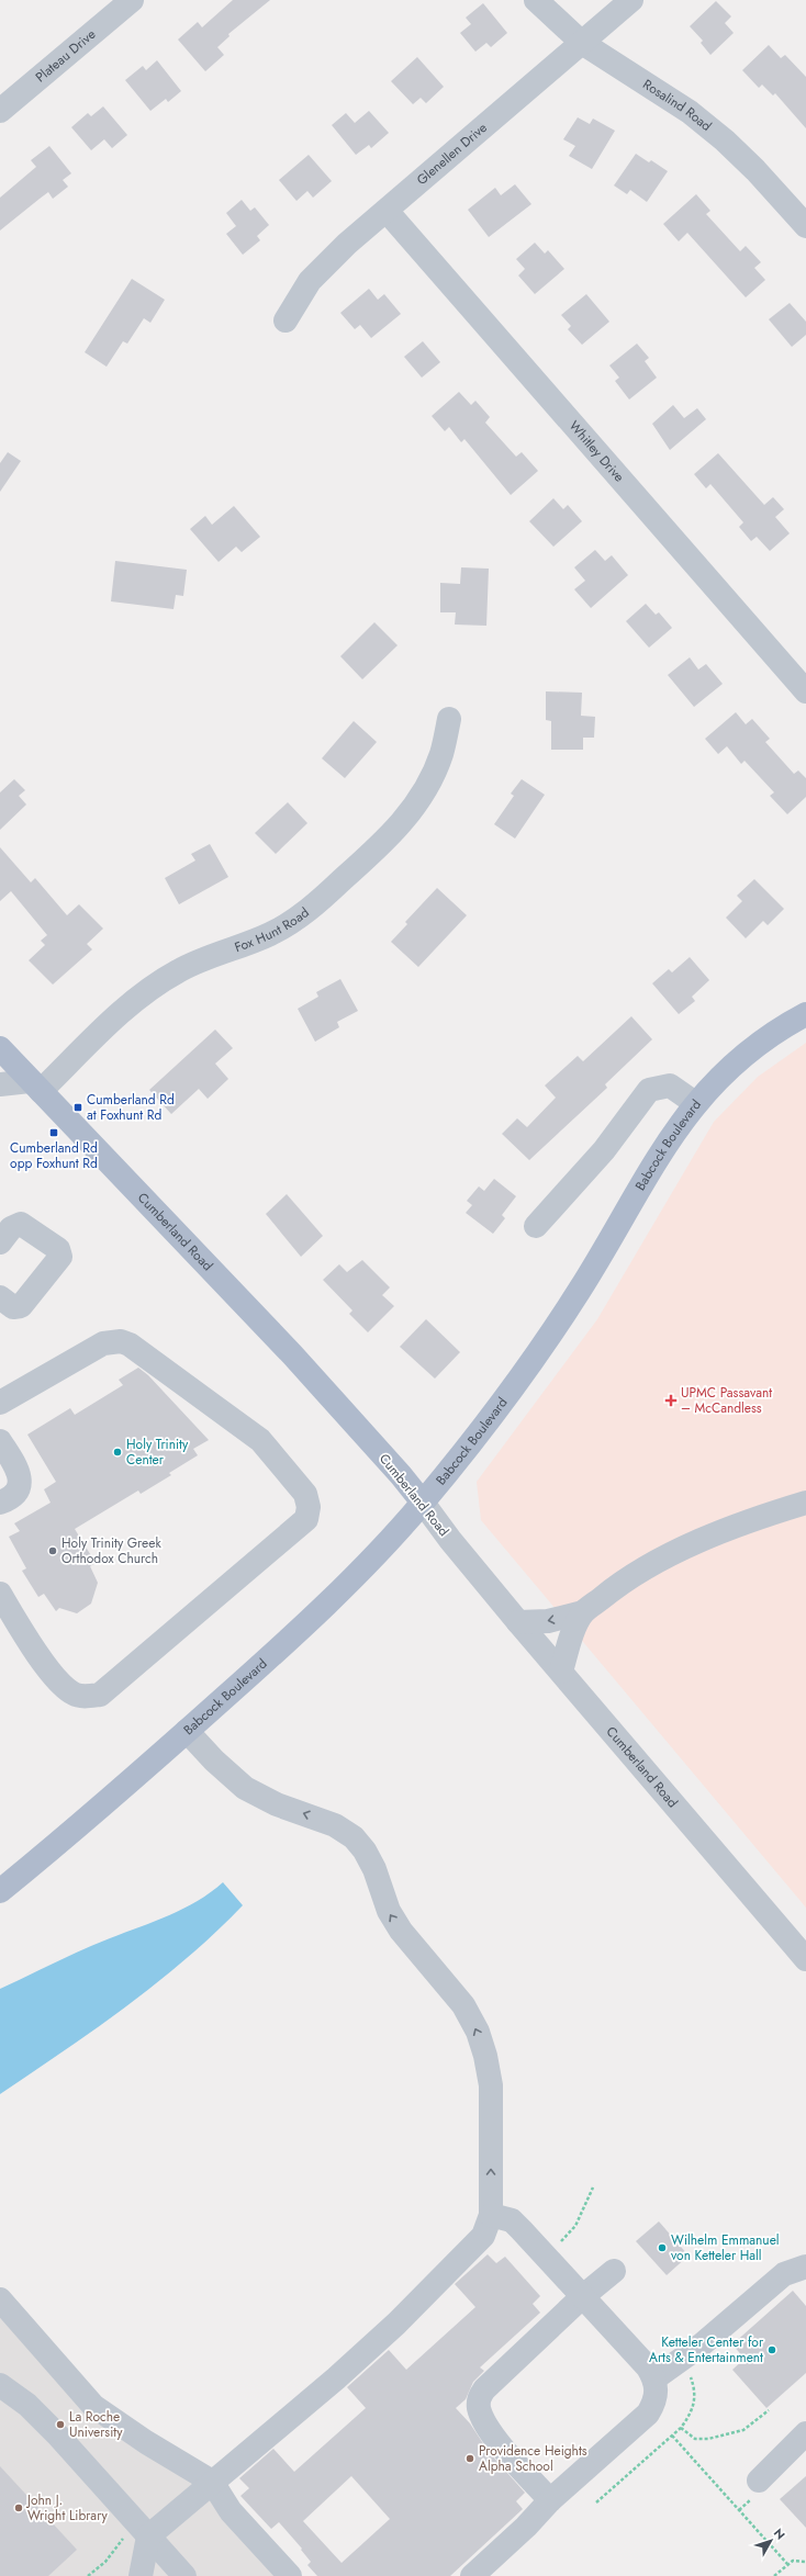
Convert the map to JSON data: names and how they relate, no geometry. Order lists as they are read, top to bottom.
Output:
{
  "streets": {
    "main road": ["Babcock Boulevard", "Cumberland Road"],
    "street": [
      "Plateau Drive",
      "Rosalind Road",
      "Glenellen Drive",
      "Whitley Drive",
      "Fox Hunt Road"
    ]
  },
  "crossings": [
    ["Rosalind Road", "Glenellen Drive"],
    ["Glenellen Drive", "Whitley Drive"],
    ["Fox Hunt Road", "Cumberland Road"],
    ["Babcock Boulevard", "Cumberland Road"]
  ],
  "places": {
    "transit": ["Cumberland Rd at Foxhunt Rd", "Cumberland Rd opp Foxhunt Rd"],
    "health": ["UPMC Passavant – McCandless"],
    "other": [
      "Holy Trinity Center",
      "Holy Trinity Greek Orthodox Church",
      "Wilhelm Emmanuel von Ketteler Hall",
      "Ketteler Center for Arts & Entertainment",
      "La Roche University",
      "Providence Heights Alpha School",
      "John J. Wright Library"
    ]
  },
  "north": "top right"
}
